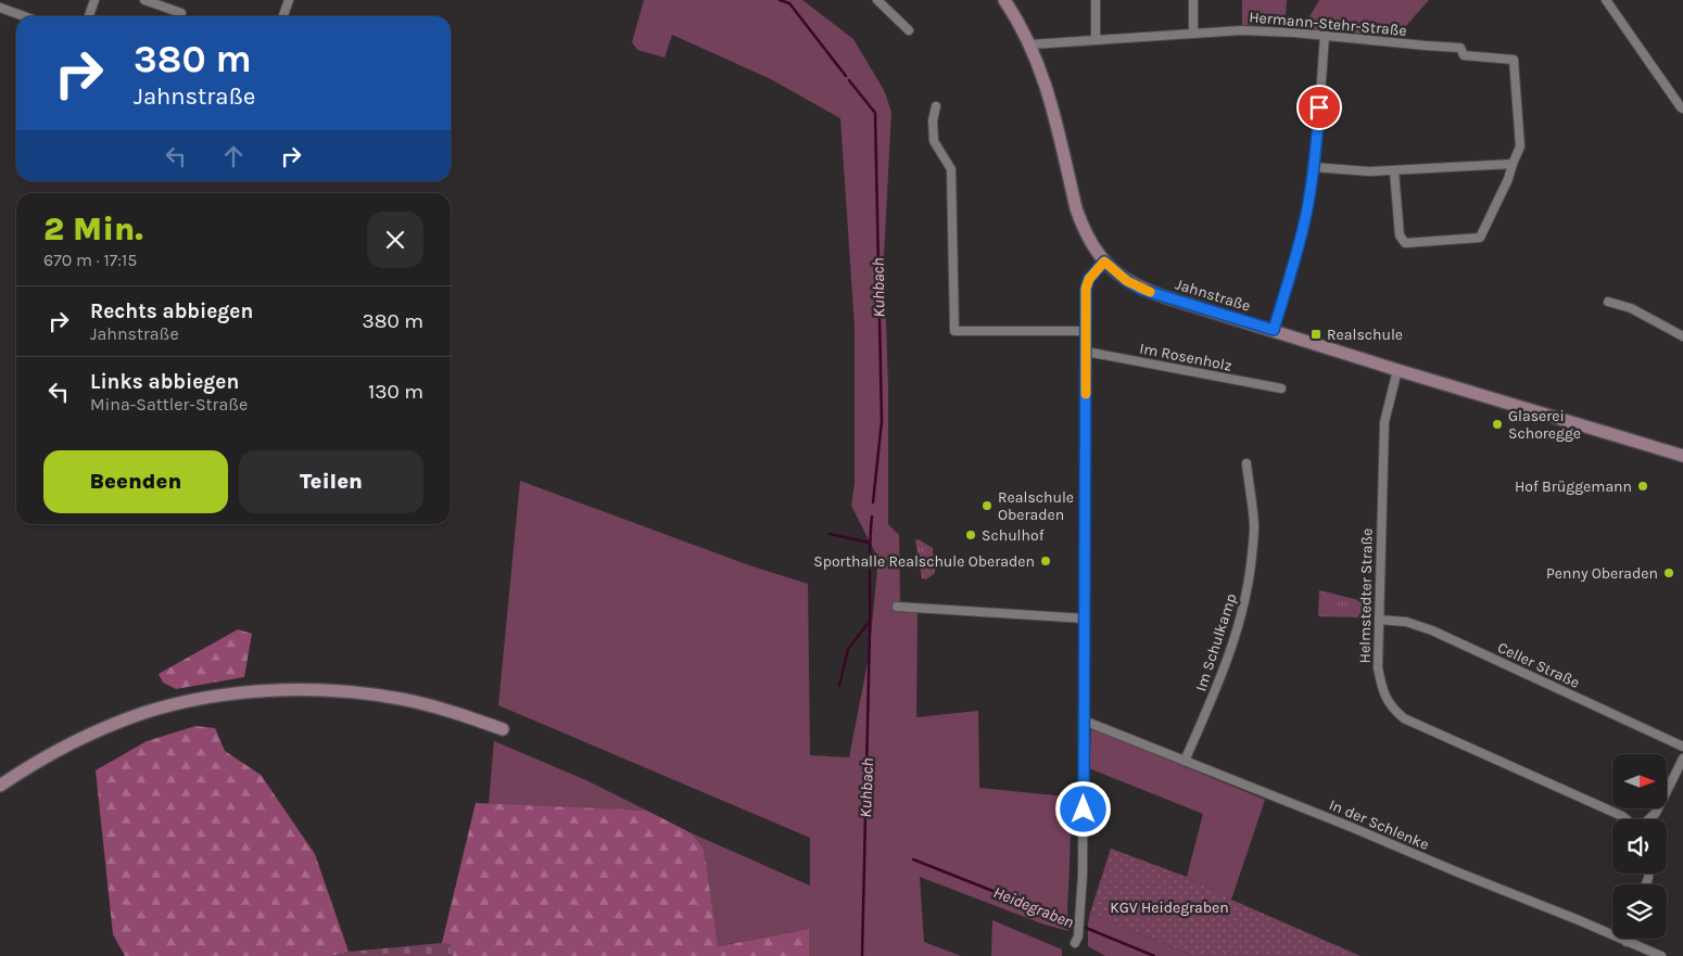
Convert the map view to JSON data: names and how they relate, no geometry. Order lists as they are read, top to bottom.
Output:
{
  "streets": {
    "main road": ["Jahnstraße"],
    "street": [
      "Hermann-Stehr-Straße",
      "Im Rosenholz",
      "Helmstedter Straße",
      "Im Schulkamp",
      "Celler Straße",
      "In der Schlenke"
    ]
  },
  "crossings": [
    ["Hermann-Stehr-Straße", "Jahnstraße"],
    ["Jahnstraße", "Helmstedter Straße"],
    ["Helmstedter Straße", "Celler Straße"],
    ["Im Schulkamp", "In der Schlenke"]
  ],
  "water": ["Kuhbach", "Heidegraben"],
  "parks": ["KGV Heidegraben"],
  "places": {
    "transit": ["Realschule"],
    "other": [
      "Glaserei Schoregge",
      "Hof Brüggemann",
      "Realschule Oberaden",
      "Schulhof",
      "Sporthalle Realschule Oberaden",
      "Penny Oberaden"
    ]
  },
  "north": "right",
  "page": {
    "turn": ["380 m", "Jahnstraße"],
    "heading": ["2 Min.", "670 m · 17:15"],
    "list": [
      {
        "name": "Rechts abbiegen",
        "note": "Jahnstraße",
        "value": "380 m"
      },
      {
        "name": "Links abbiegen",
        "note": "Mina-Sattler-Straße",
        "value": "130 m"
      }
    ],
    "buttons": ["Beenden", "Teilen"]
  }
}
